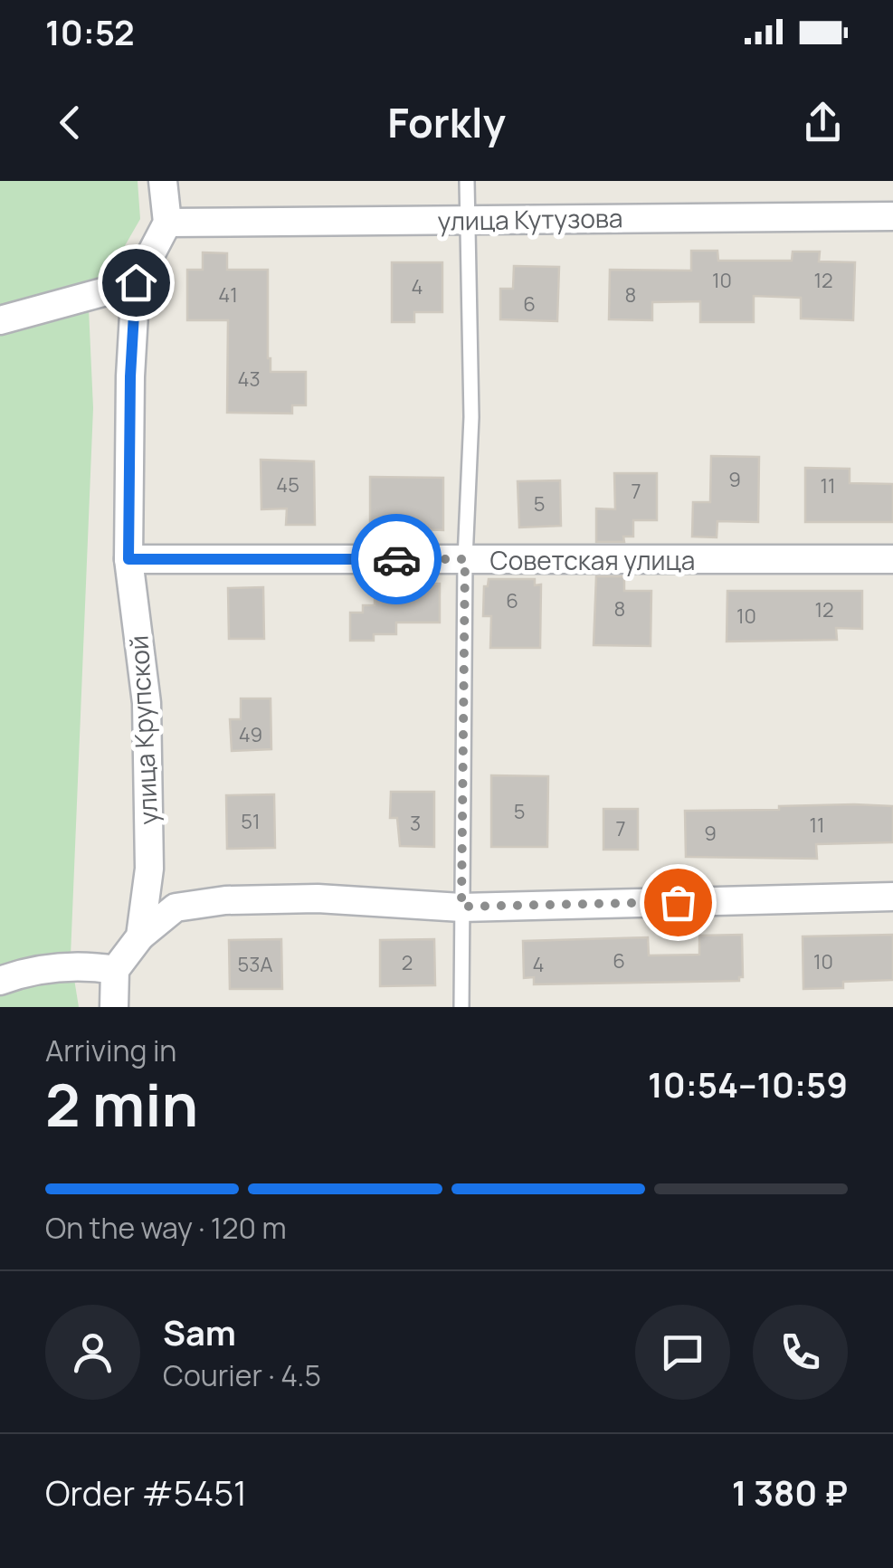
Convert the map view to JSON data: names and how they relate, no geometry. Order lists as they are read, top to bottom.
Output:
{
  "streets": {
    "street": ["улица Кутузова", "Советская улица", "улица Крупской"]
  },
  "crossings": [
    ["улица Кутузова", "улица Крупской"],
    ["Советская улица", "улица Крупской"]
  ],
  "house_numbers": [
    "10",
    "12",
    "4",
    "41",
    "8",
    "6",
    "43",
    "9",
    "45",
    "11",
    "7",
    "5",
    "6",
    "8",
    "12",
    "10",
    "49",
    "5",
    "51",
    "3",
    "11",
    "7",
    "9",
    "6",
    "10",
    "2",
    "53А",
    "4"
  ],
  "page": {
    "status": "10:52",
    "header": "Forkly",
    "heading": ["2 min", "Arriving in", "10:54–10:59"],
    "panel": [
      "Sam",
      "Courier · 4.5",
      "Order #5451",
      "1 380 ₽"
    ],
    "bar": "On the way · 120 m"
  }
}
